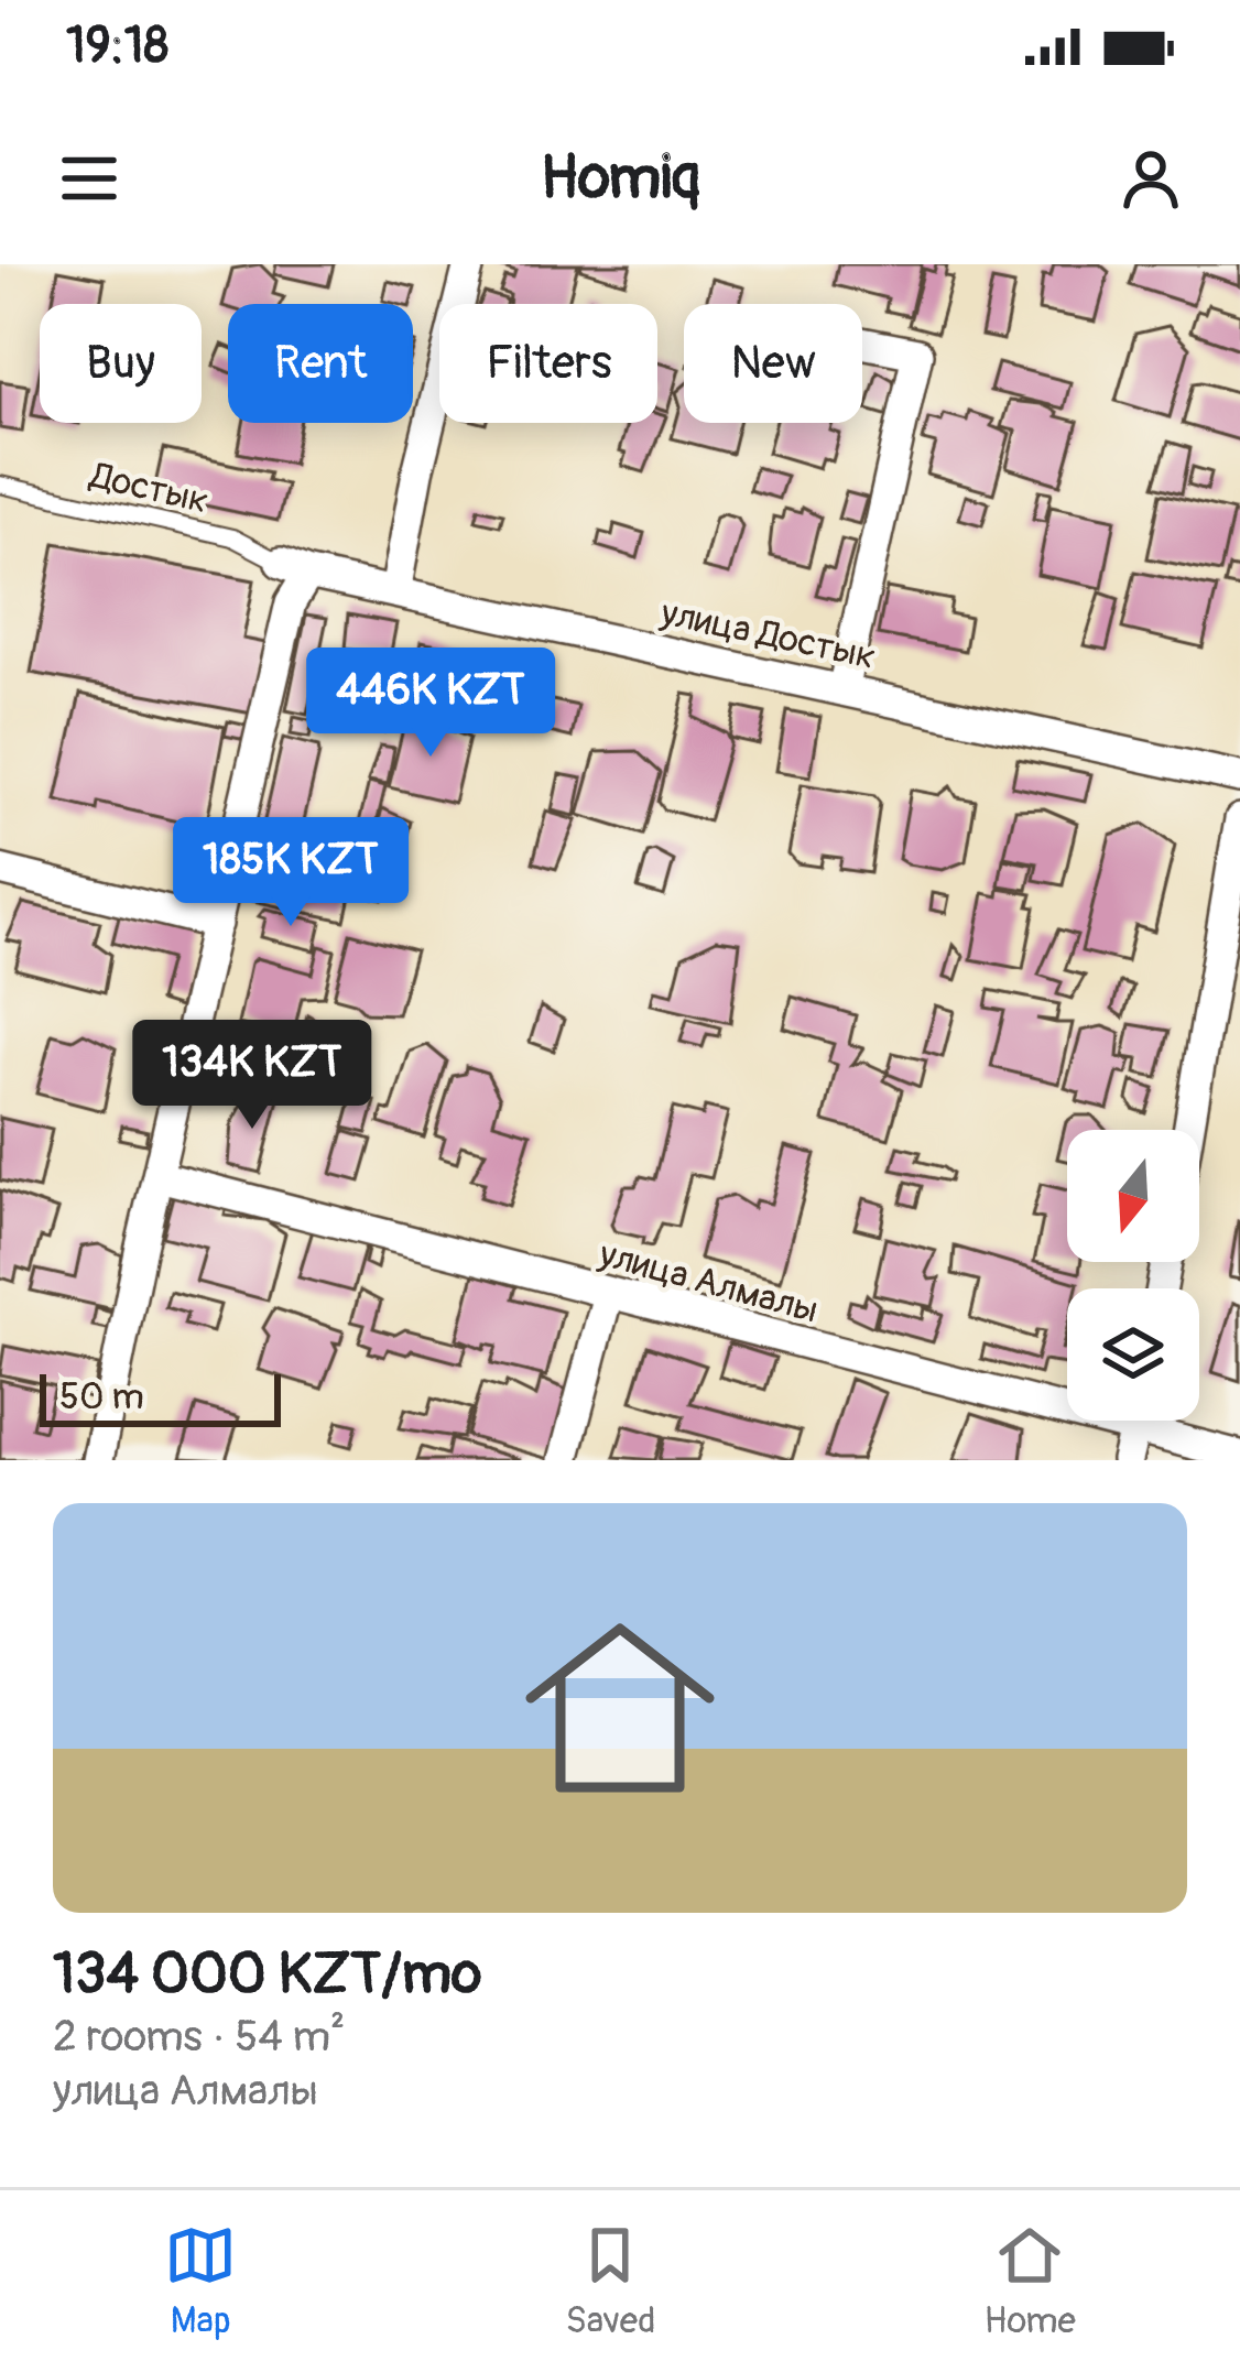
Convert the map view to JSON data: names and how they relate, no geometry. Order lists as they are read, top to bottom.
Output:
{
  "streets": {
    "street": ["улица Достык", "улица Алмалы"],
    "lane": ["Достык"]
  },
  "crossings": [
    ["Достык", "улица Достык"]
  ],
  "scale_bar": "50 m",
  "north": "bottom",
  "page": {
    "status": "19:18",
    "header": "Homiq",
    "chip": [
      "Buy",
      "Rent",
      "Filters",
      "New"
    ],
    "price": ["446K KZT", "185K KZT", "134K KZT"],
    "scale": "50 m",
    "list": [
      {
        "name": "134 000 KZT/mo",
        "note": "2 rooms · 54 m² · улица Алмалы"
      }
    ],
    "tabs": ["Map", "Saved", "Home"]
  }
}
